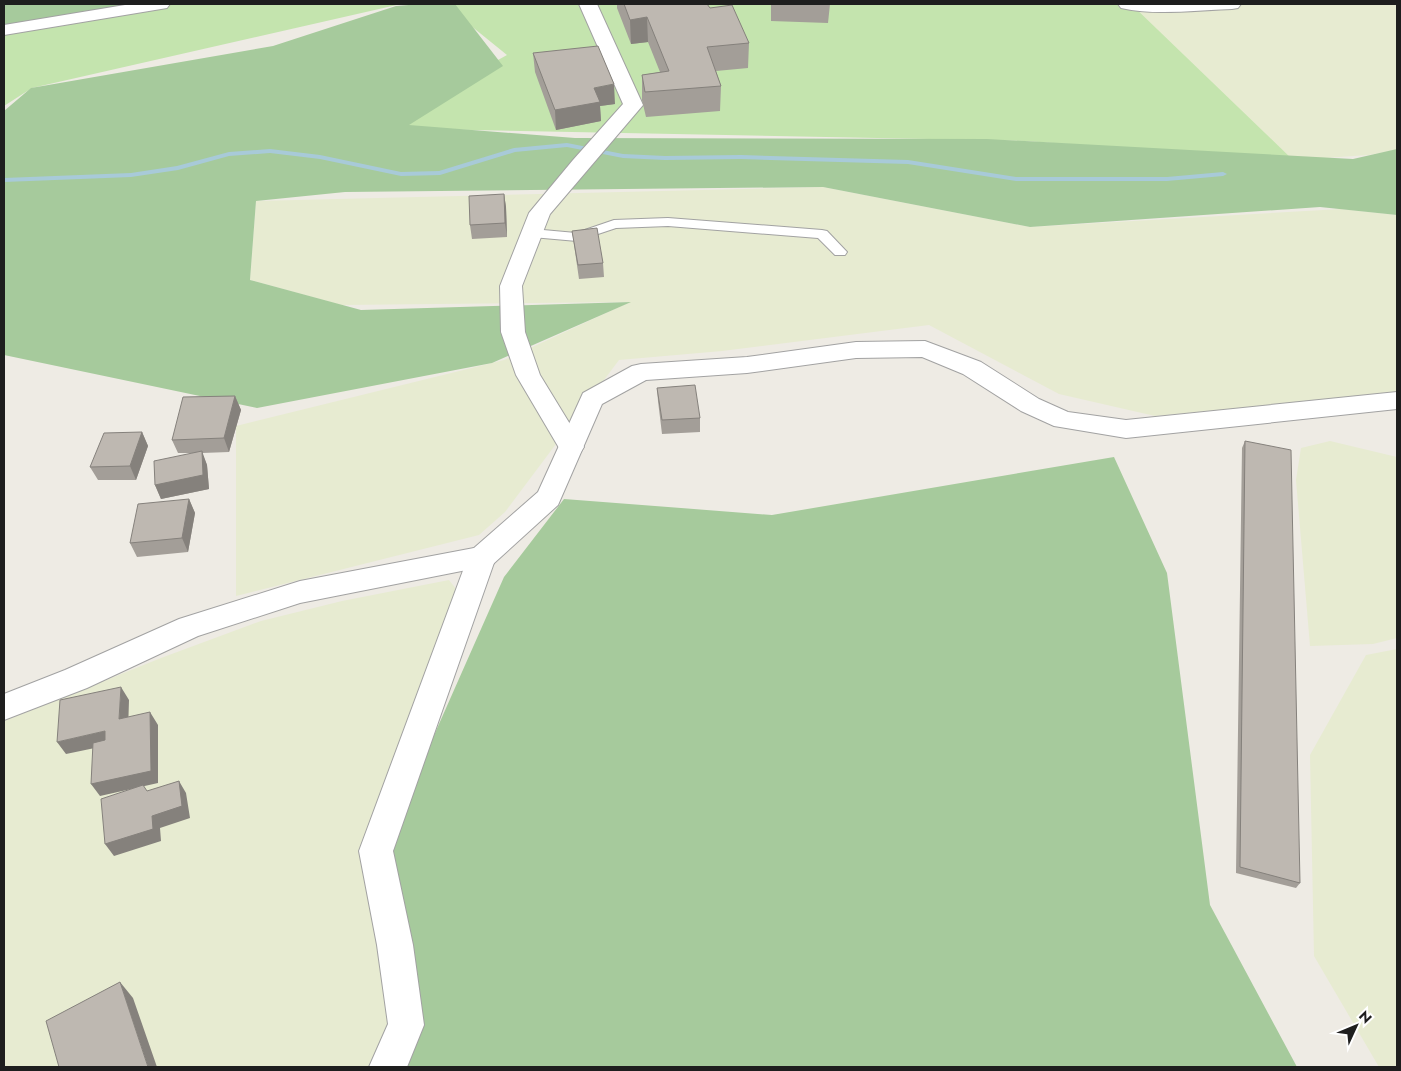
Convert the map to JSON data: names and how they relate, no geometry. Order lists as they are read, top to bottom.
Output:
{
  "north": "top right"
}
